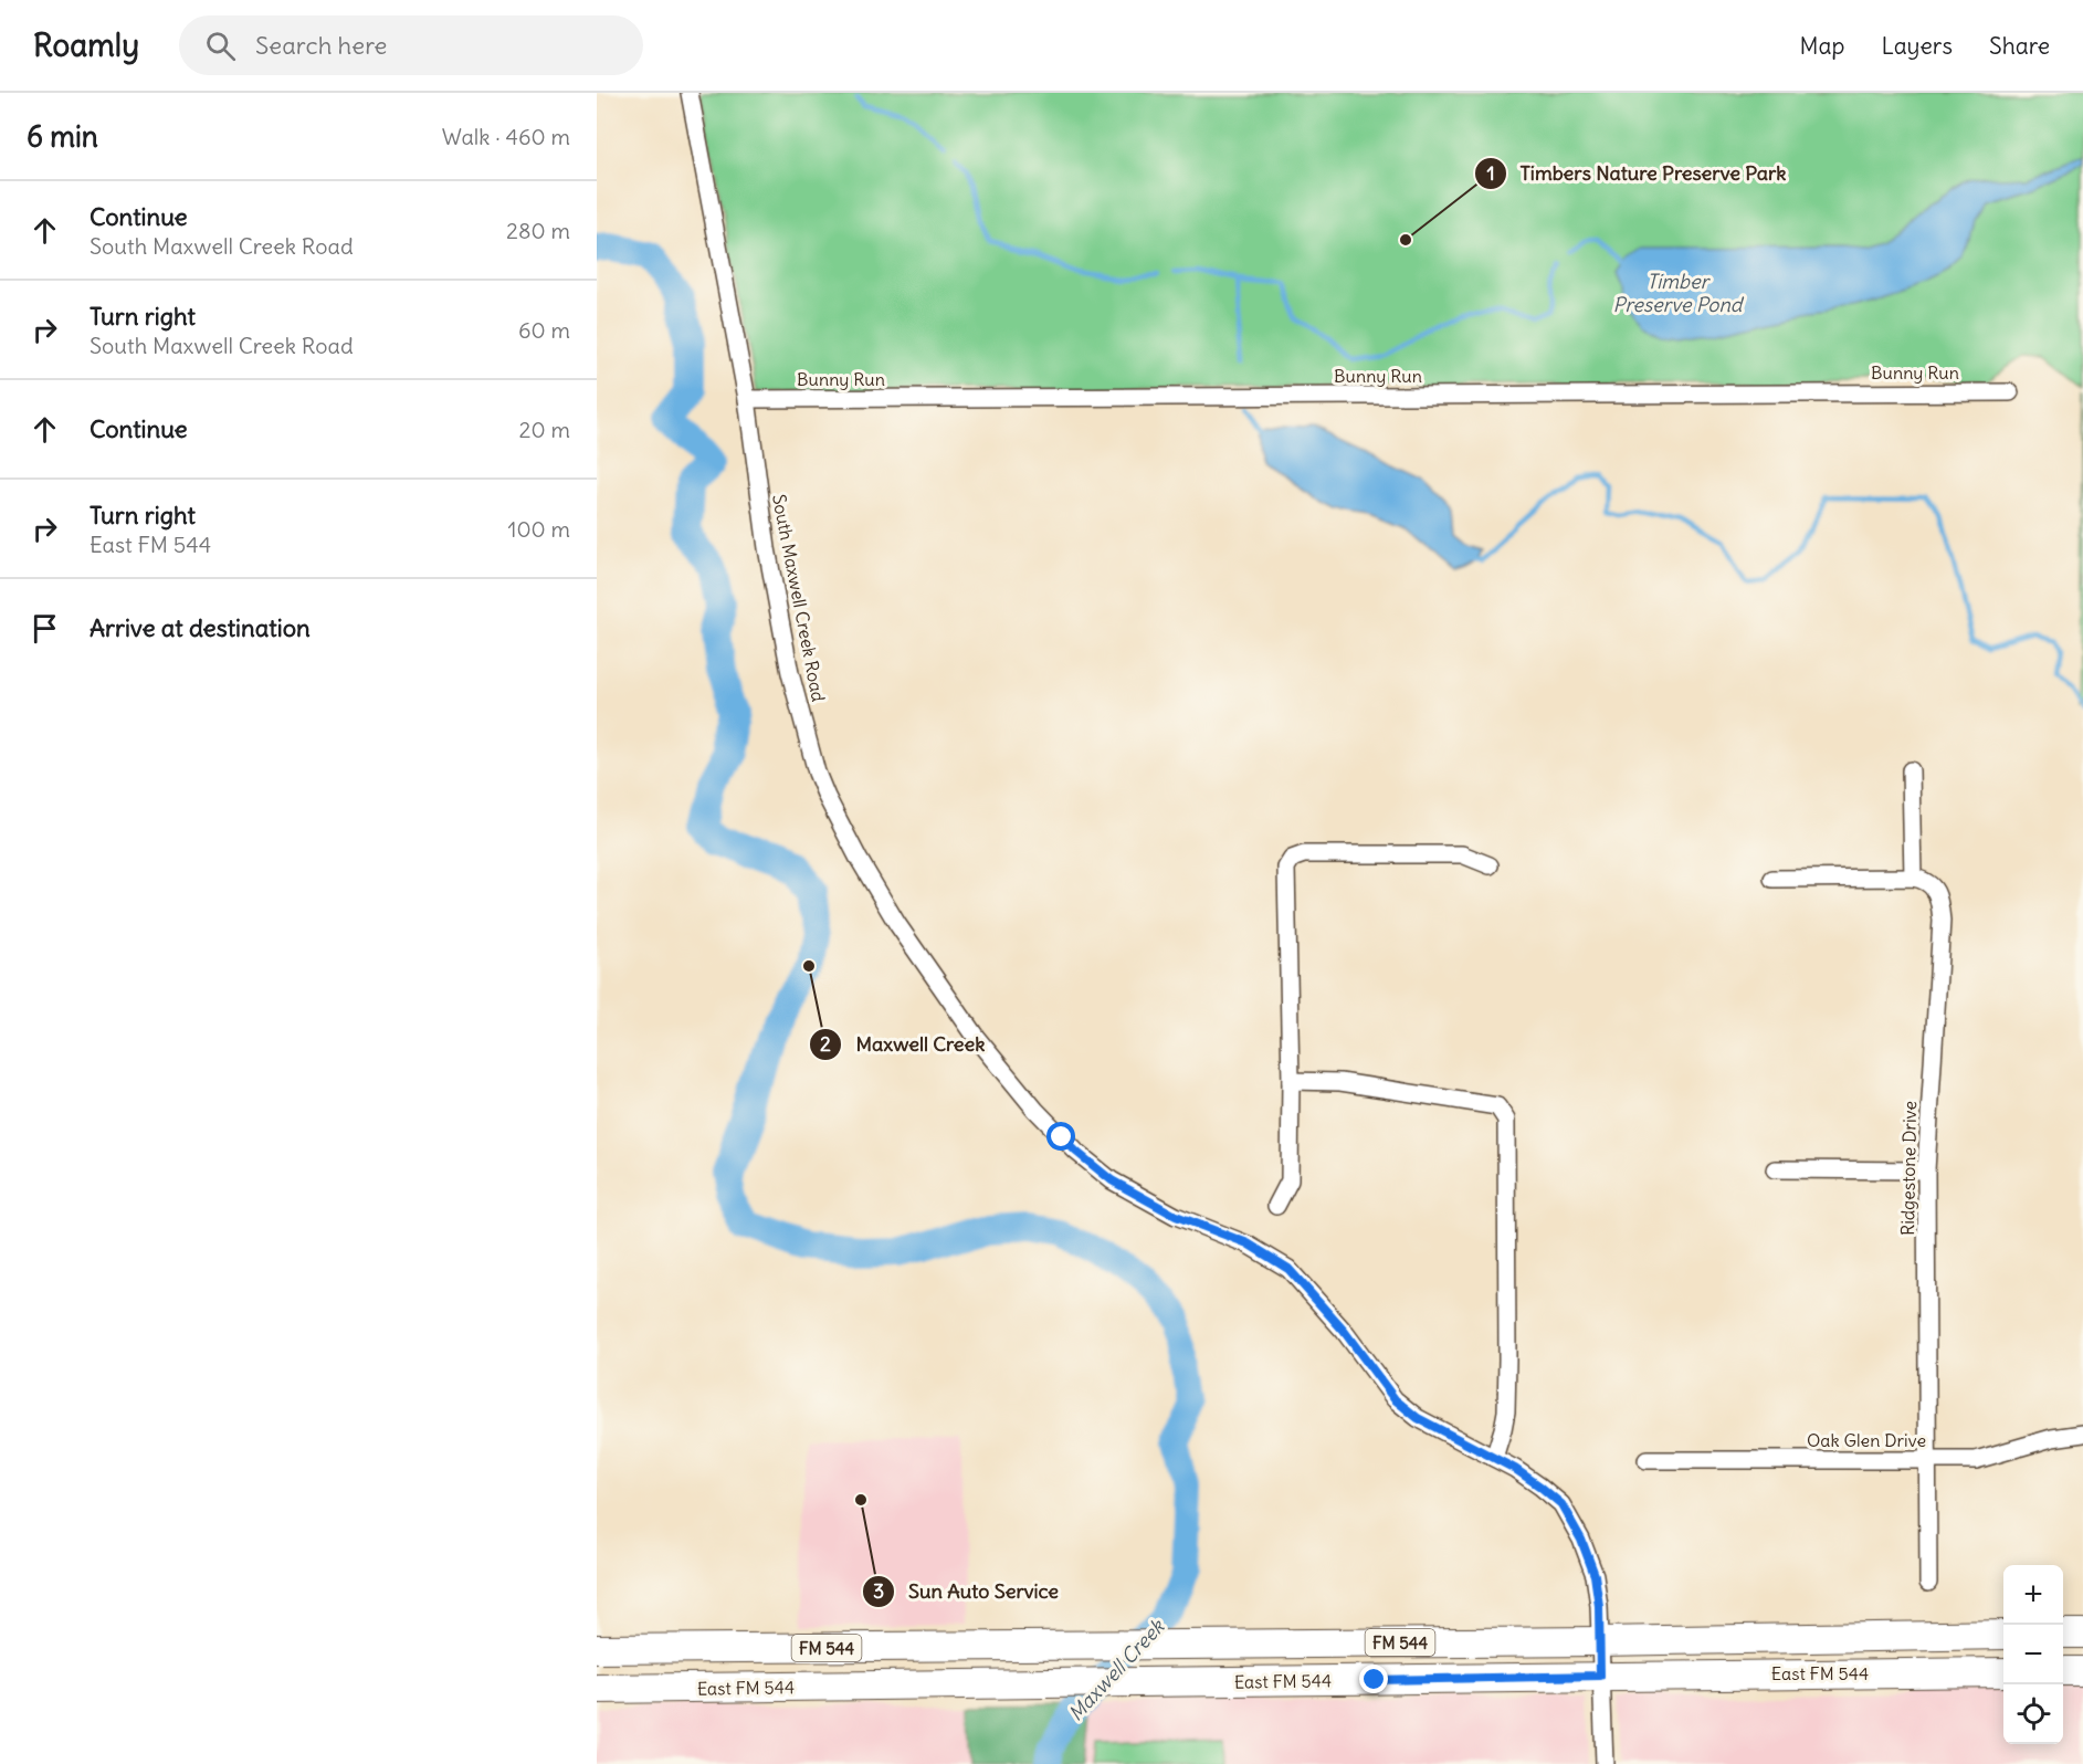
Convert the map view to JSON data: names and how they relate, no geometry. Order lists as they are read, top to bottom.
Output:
{
  "streets": {
    "main road": ["FM 544", "East FM 544"],
    "street": [
      "Bunny Run",
      "South Maxwell Creek Road",
      "Ridgestone Drive",
      "Oak Glen Drive"
    ]
  },
  "crossings": [
    ["Bunny Run", "South Maxwell Creek Road"],
    ["South Maxwell Creek Road", "East FM 544"],
    ["Ridgestone Drive", "Oak Glen Drive"]
  ],
  "water": ["Timber Preserve Pond", "Maxwell Creek"],
  "places": ["Timbers Nature Preserve Park", "Maxwell Creek", "Sun Auto Service"],
  "page": {
    "header": "Roamly",
    "search": "Search here",
    "nav": ["Map", "Layers", "Share"],
    "heading": ["6 min", "Walk · 460 m"],
    "list": [
      ["Continue", "South Maxwell Creek Road", "280 m"],
      ["Turn right", "South Maxwell Creek Road", "60 m"],
      ["Continue", "20 m"],
      ["Turn right", "East FM 544", "100 m"],
      "Arrive at destination"
    ],
    "map_buttons": ["+", "−"]
  }
}
